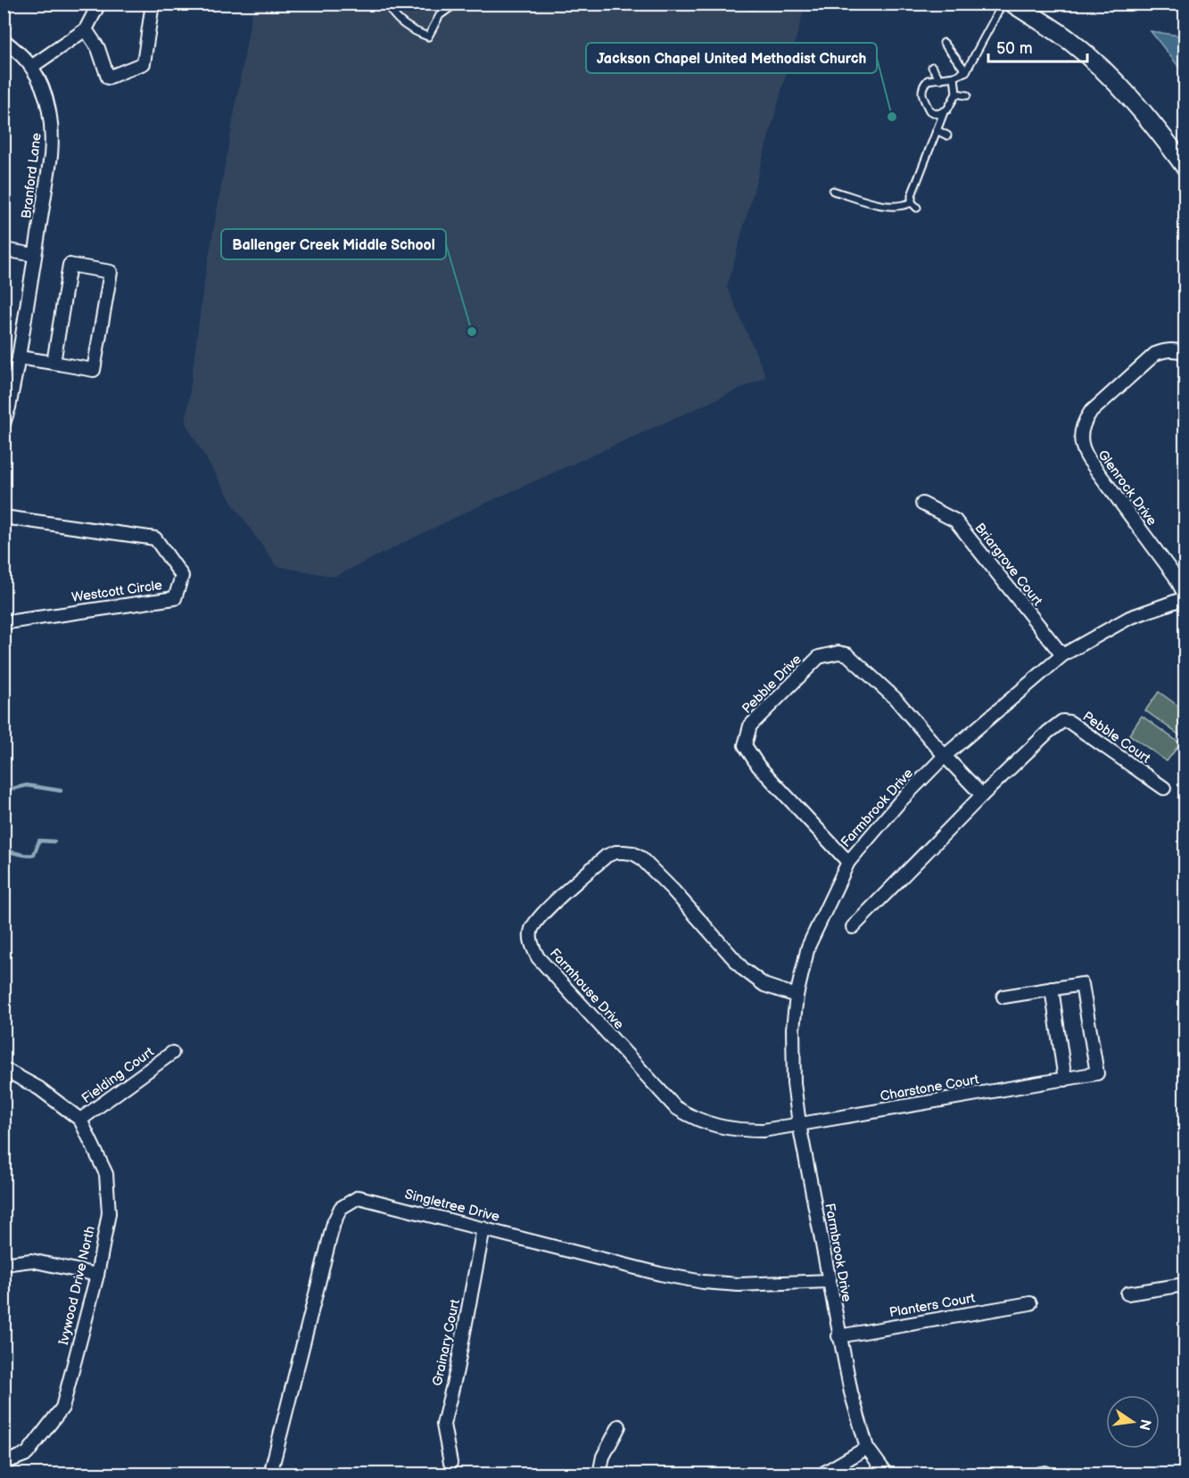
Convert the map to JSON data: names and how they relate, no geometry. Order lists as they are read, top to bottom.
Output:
{
  "streets": {
    "street": [
      "Branford Lane",
      "Glenrock Drive",
      "Briargrove Court",
      "Westcott Circle",
      "Pebble Drive",
      "Pebble Court",
      "Farmbrook Drive",
      "Farmhouse Drive",
      "Fielding Court",
      "Charstone Court",
      "Singletree Drive",
      "Ivywood Drive North",
      "Planters Court",
      "Grainary Court"
    ]
  },
  "crossings": [
    ["Glenrock Drive", "Farmbrook Drive"],
    ["Briargrove Court", "Farmbrook Drive"],
    ["Pebble Drive", "Farmbrook Drive"],
    ["Farmbrook Drive", "Farmhouse Drive"],
    ["Farmbrook Drive", "Charstone Court"],
    ["Farmbrook Drive", "Singletree Drive"],
    ["Farmbrook Drive", "Planters Court"],
    ["Farmhouse Drive", "Charstone Court"],
    ["Fielding Court", "Ivywood Drive North"],
    ["Singletree Drive", "Grainary Court"]
  ],
  "places": ["Jackson Chapel United Methodist Church", "Ballenger Creek Middle School"],
  "scale_bar": "50 m",
  "north": "right"
}
